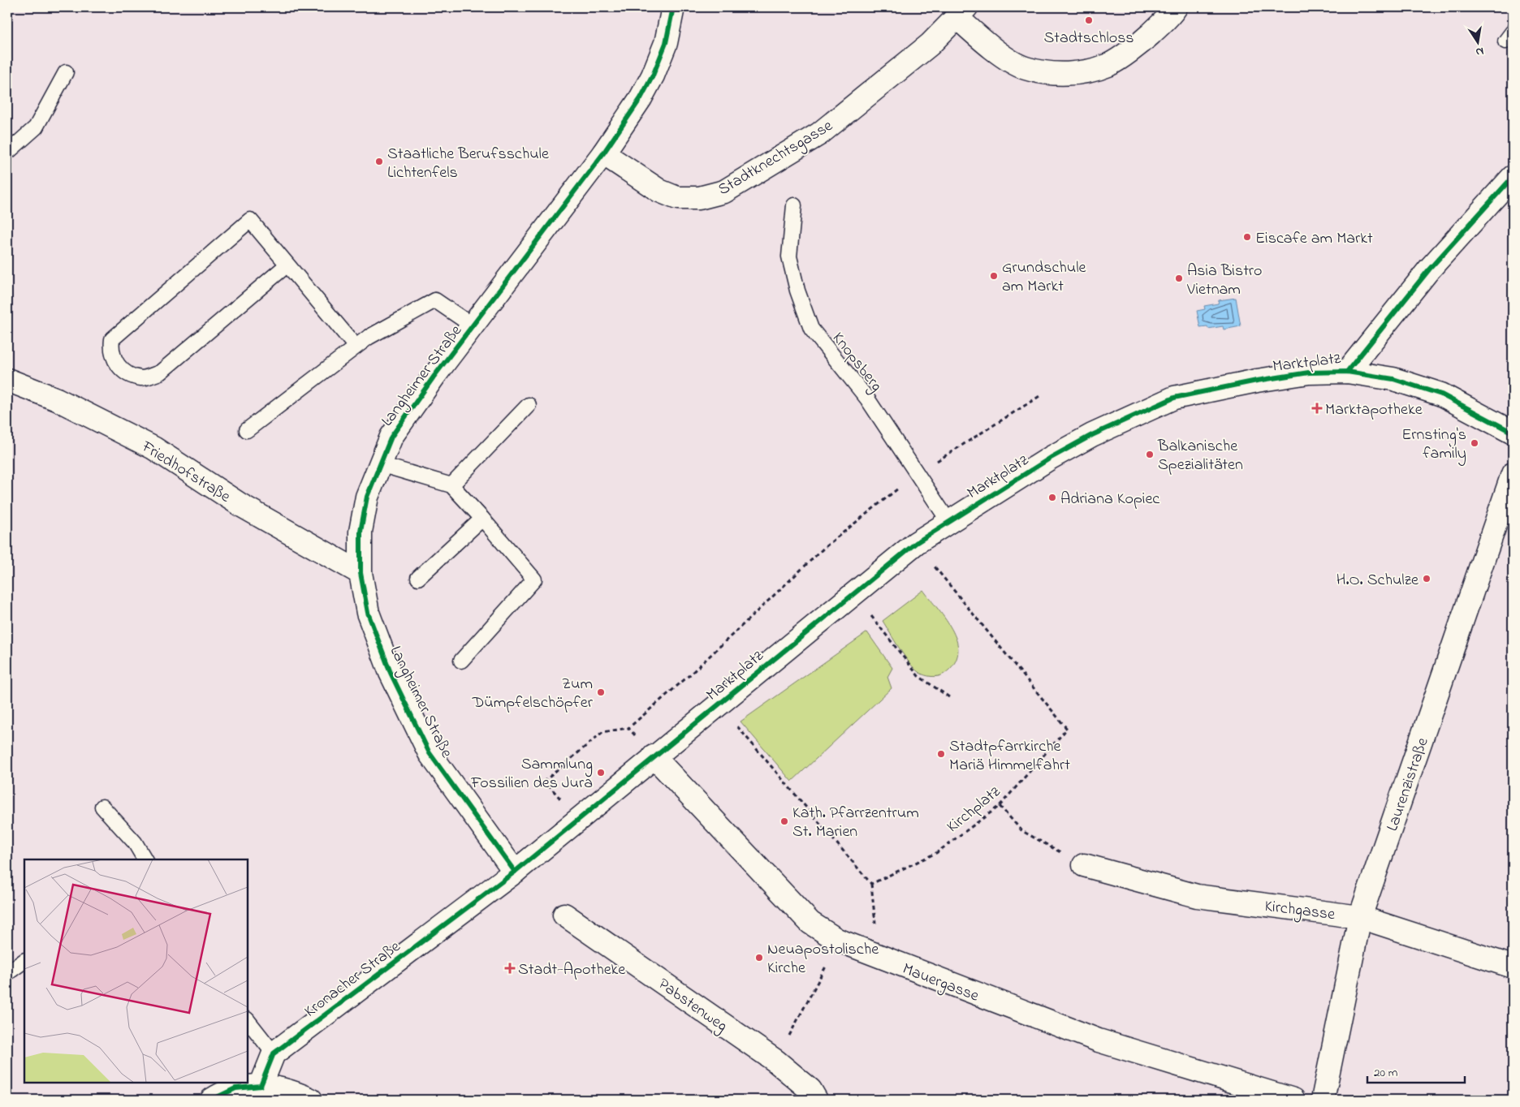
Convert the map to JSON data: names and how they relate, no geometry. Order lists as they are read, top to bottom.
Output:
{
  "streets": {
    "street": [
      "Stadtknechtsgasse",
      "Marktplatz",
      "Langheimer Straße",
      "Friedhofstraße",
      "Laurenzistraße",
      "Kirchgasse",
      "Kronacher Straße",
      "Mauergasse",
      "Pabstenweg"
    ],
    "lane": ["Knopsberg"],
    "path": ["Kirchplatz"]
  },
  "crossings": [
    ["Stadtknechtsgasse", "Langheimer Straße"],
    ["Knopsberg", "Marktplatz"],
    ["Marktplatz", "Langheimer Straße"],
    ["Marktplatz", "Kirchplatz"],
    ["Marktplatz", "Kronacher Straße"],
    ["Marktplatz", "Mauergasse"],
    ["Langheimer Straße", "Friedhofstraße"],
    ["Langheimer Straße", "Kronacher Straße"],
    ["Laurenzistraße", "Kirchgasse"]
  ],
  "places": {
    "other": [
      "Stadtschloss",
      "Staatliche Berufsschule Lichtenfels",
      "Eiscafe am Markt",
      "Grundschule am Markt",
      "Asia Bistro Vietnam",
      "Ernsting's family",
      "Balkanische Spezialitäten",
      "Adriana Kopiec",
      "H.O. Schulze",
      "Zum Dümpfelschöpfer",
      "Stadtpfarrkirche Mariä Himmelfahrt",
      "Sammlung Fossilien des Jura",
      "Kath. Pfarrzentrum St. Marien",
      "Neuapostolische Kirche"
    ],
    "health": ["Marktapotheke", "Stadt-Apotheke"]
  },
  "scale_bar": "20 m",
  "north": "bottom"
}
